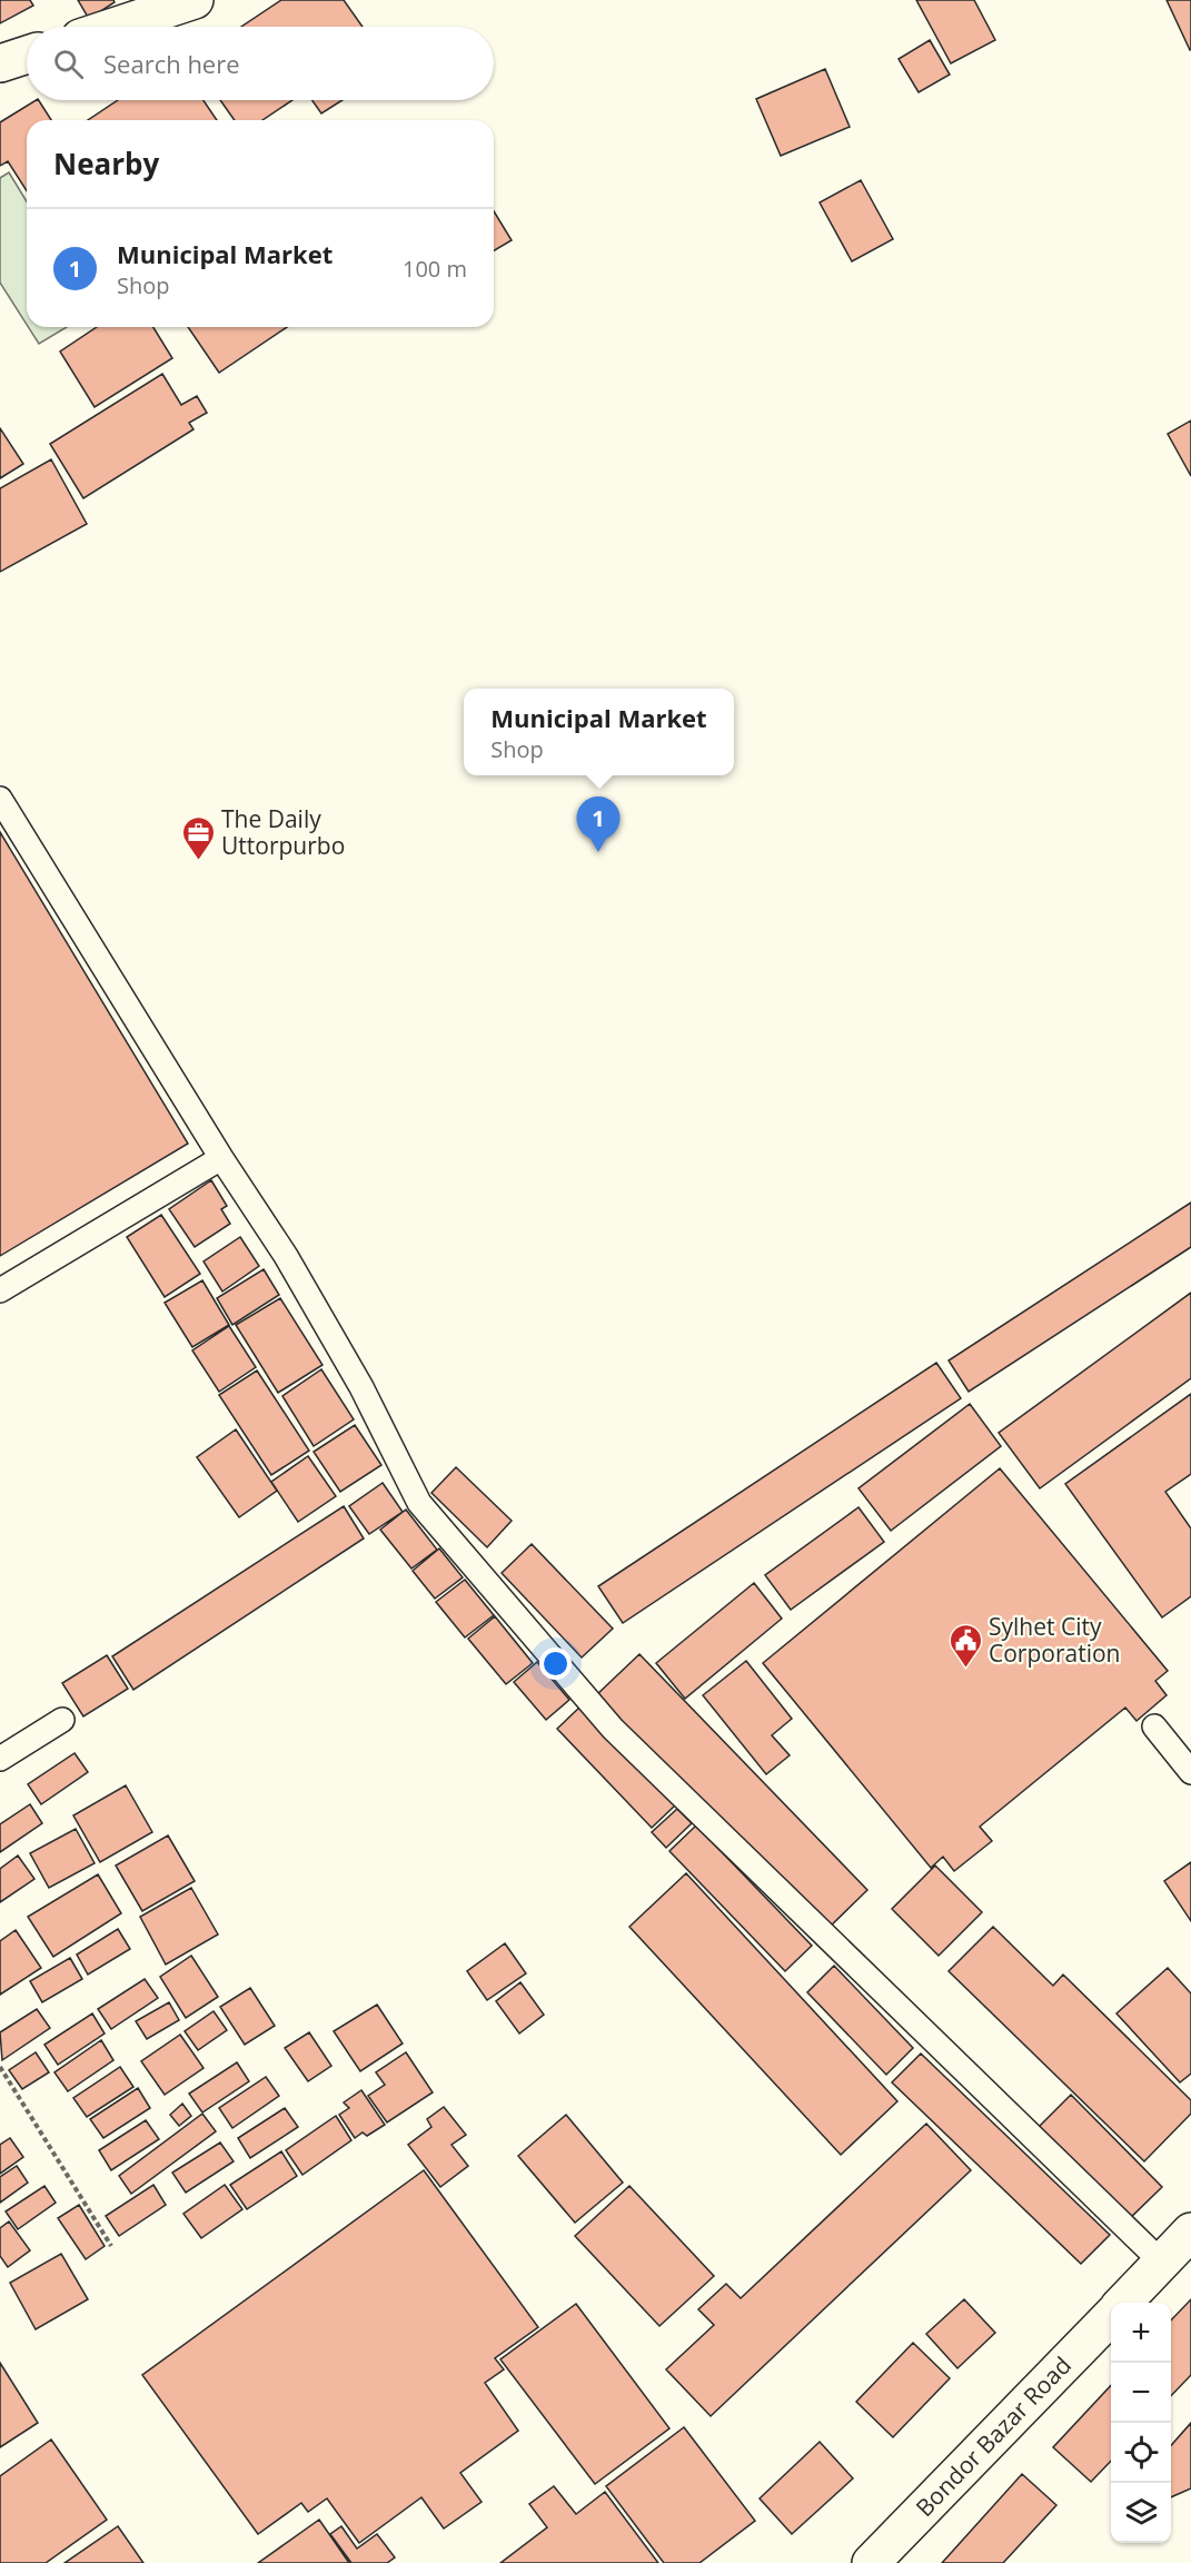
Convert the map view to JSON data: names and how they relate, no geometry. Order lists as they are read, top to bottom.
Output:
{
  "streets": {
    "main road": ["Bondor Bazar Road"]
  },
  "places": {
    "office": ["The Daily Uttorpurbo"],
    "public building": ["Sylhet City Corporation"]
  },
  "page": {
    "search": "Search here",
    "heading": "Nearby",
    "list": [
      {
        "mark": "1",
        "name": "Municipal Market",
        "note": "Shop",
        "value": "100 m"
      }
    ],
    "popup": ["Municipal Market", "Shop"],
    "pins": "1",
    "map_buttons": ["+", "−"]
  }
}
